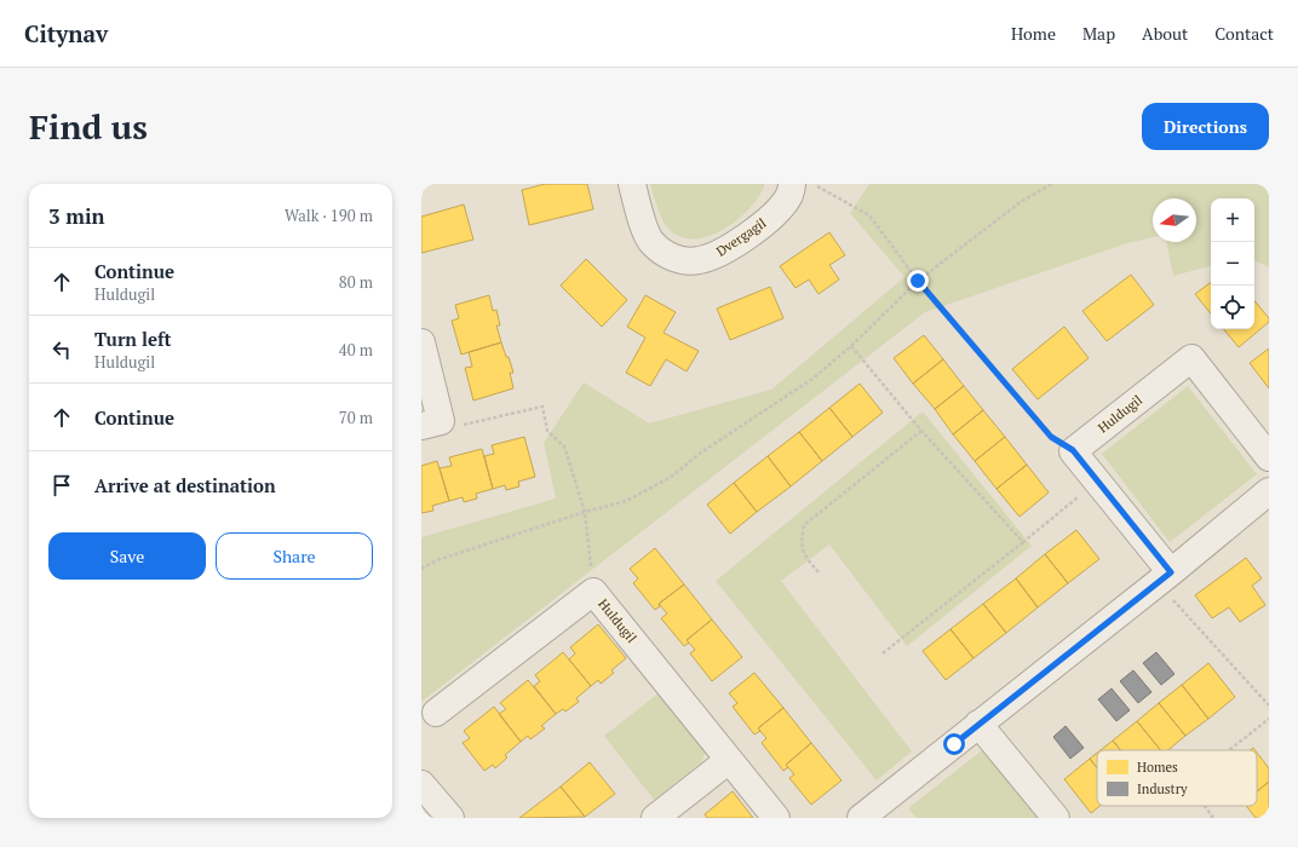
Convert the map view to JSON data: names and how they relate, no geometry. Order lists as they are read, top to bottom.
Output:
{
  "streets": {
    "street": ["Dvergagil", "Huldugil"]
  },
  "legend": ["Homes", "Industry"],
  "north": "left",
  "page": {
    "header": "Citynav",
    "nav": [
      "Home",
      "Map",
      "About",
      "Contact"
    ],
    "buttons": [
      "Directions",
      ["Save", "Share"]
    ],
    "title": "Find us",
    "heading": ["3 min", "Walk · 190 m"],
    "map_buttons": ["+", "−"],
    "list": [
      ["Continue", "Huldugil", "80 m"],
      ["Turn left", "Huldugil", "40 m"],
      ["Continue", "70 m"],
      "Arrive at destination"
    ]
  }
}
